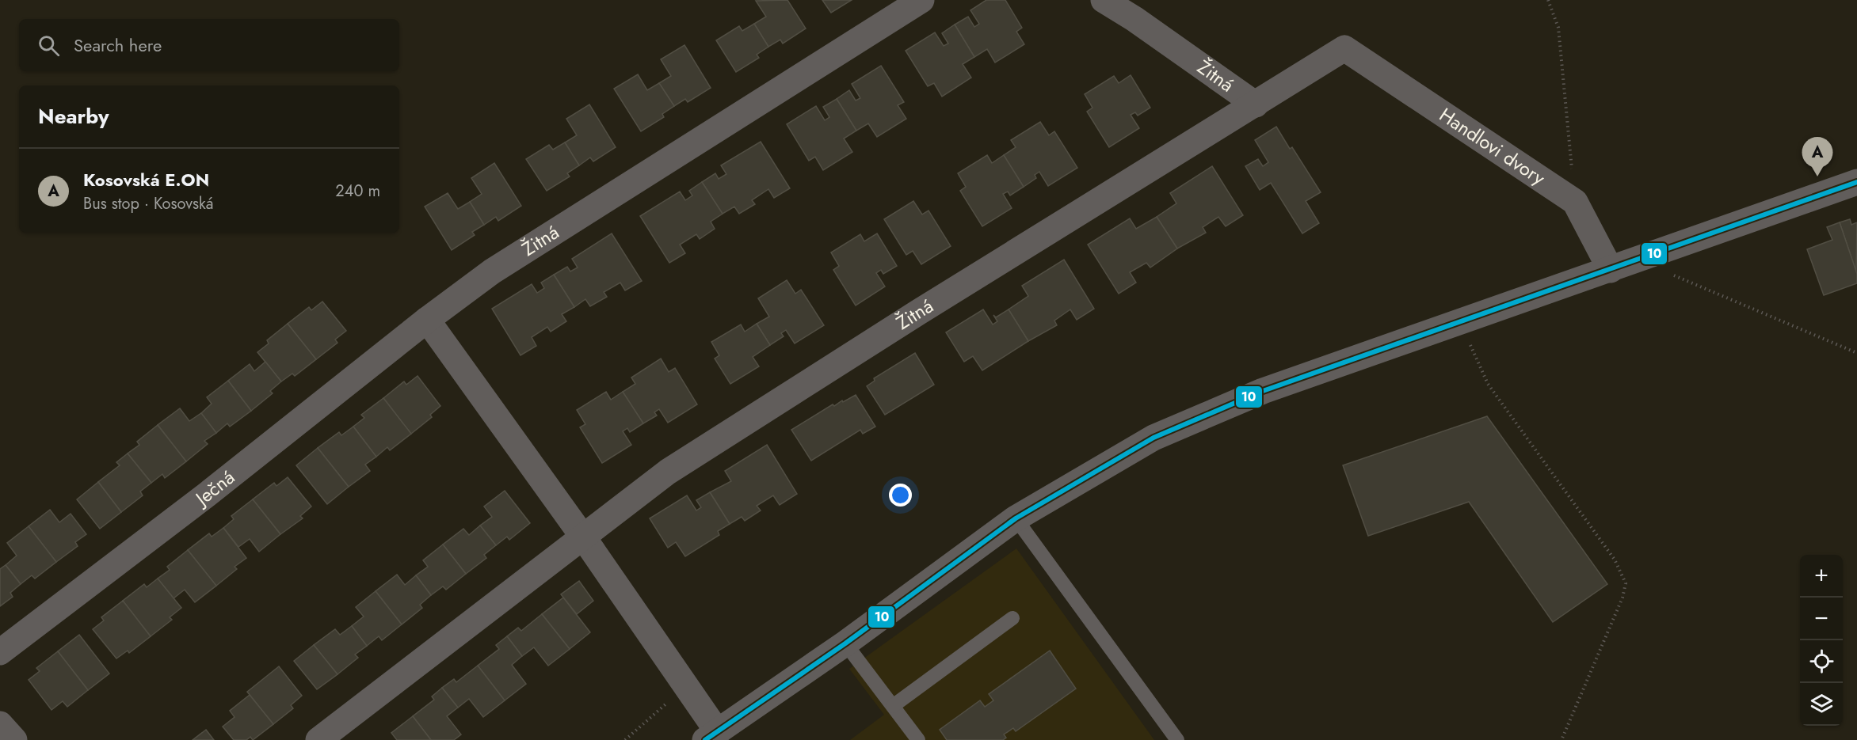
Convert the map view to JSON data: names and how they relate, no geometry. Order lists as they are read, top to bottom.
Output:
{
  "streets": {
    "street": ["Žitná", "Handlovi dvory", "Ječná"]
  },
  "crossings": [
    ["Žitná", "Handlovi dvory"],
    ["Žitná", "Ječná"]
  ],
  "lines": ["transit line 10"],
  "page": {
    "search": "Search here",
    "heading": "Nearby",
    "pins": "A",
    "list": [
      {
        "mark": "A",
        "name": "Kosovská E.ON",
        "note": "Bus stop · Kosovská",
        "value": "240 m"
      }
    ],
    "map_buttons": ["+", "−"]
  }
}
